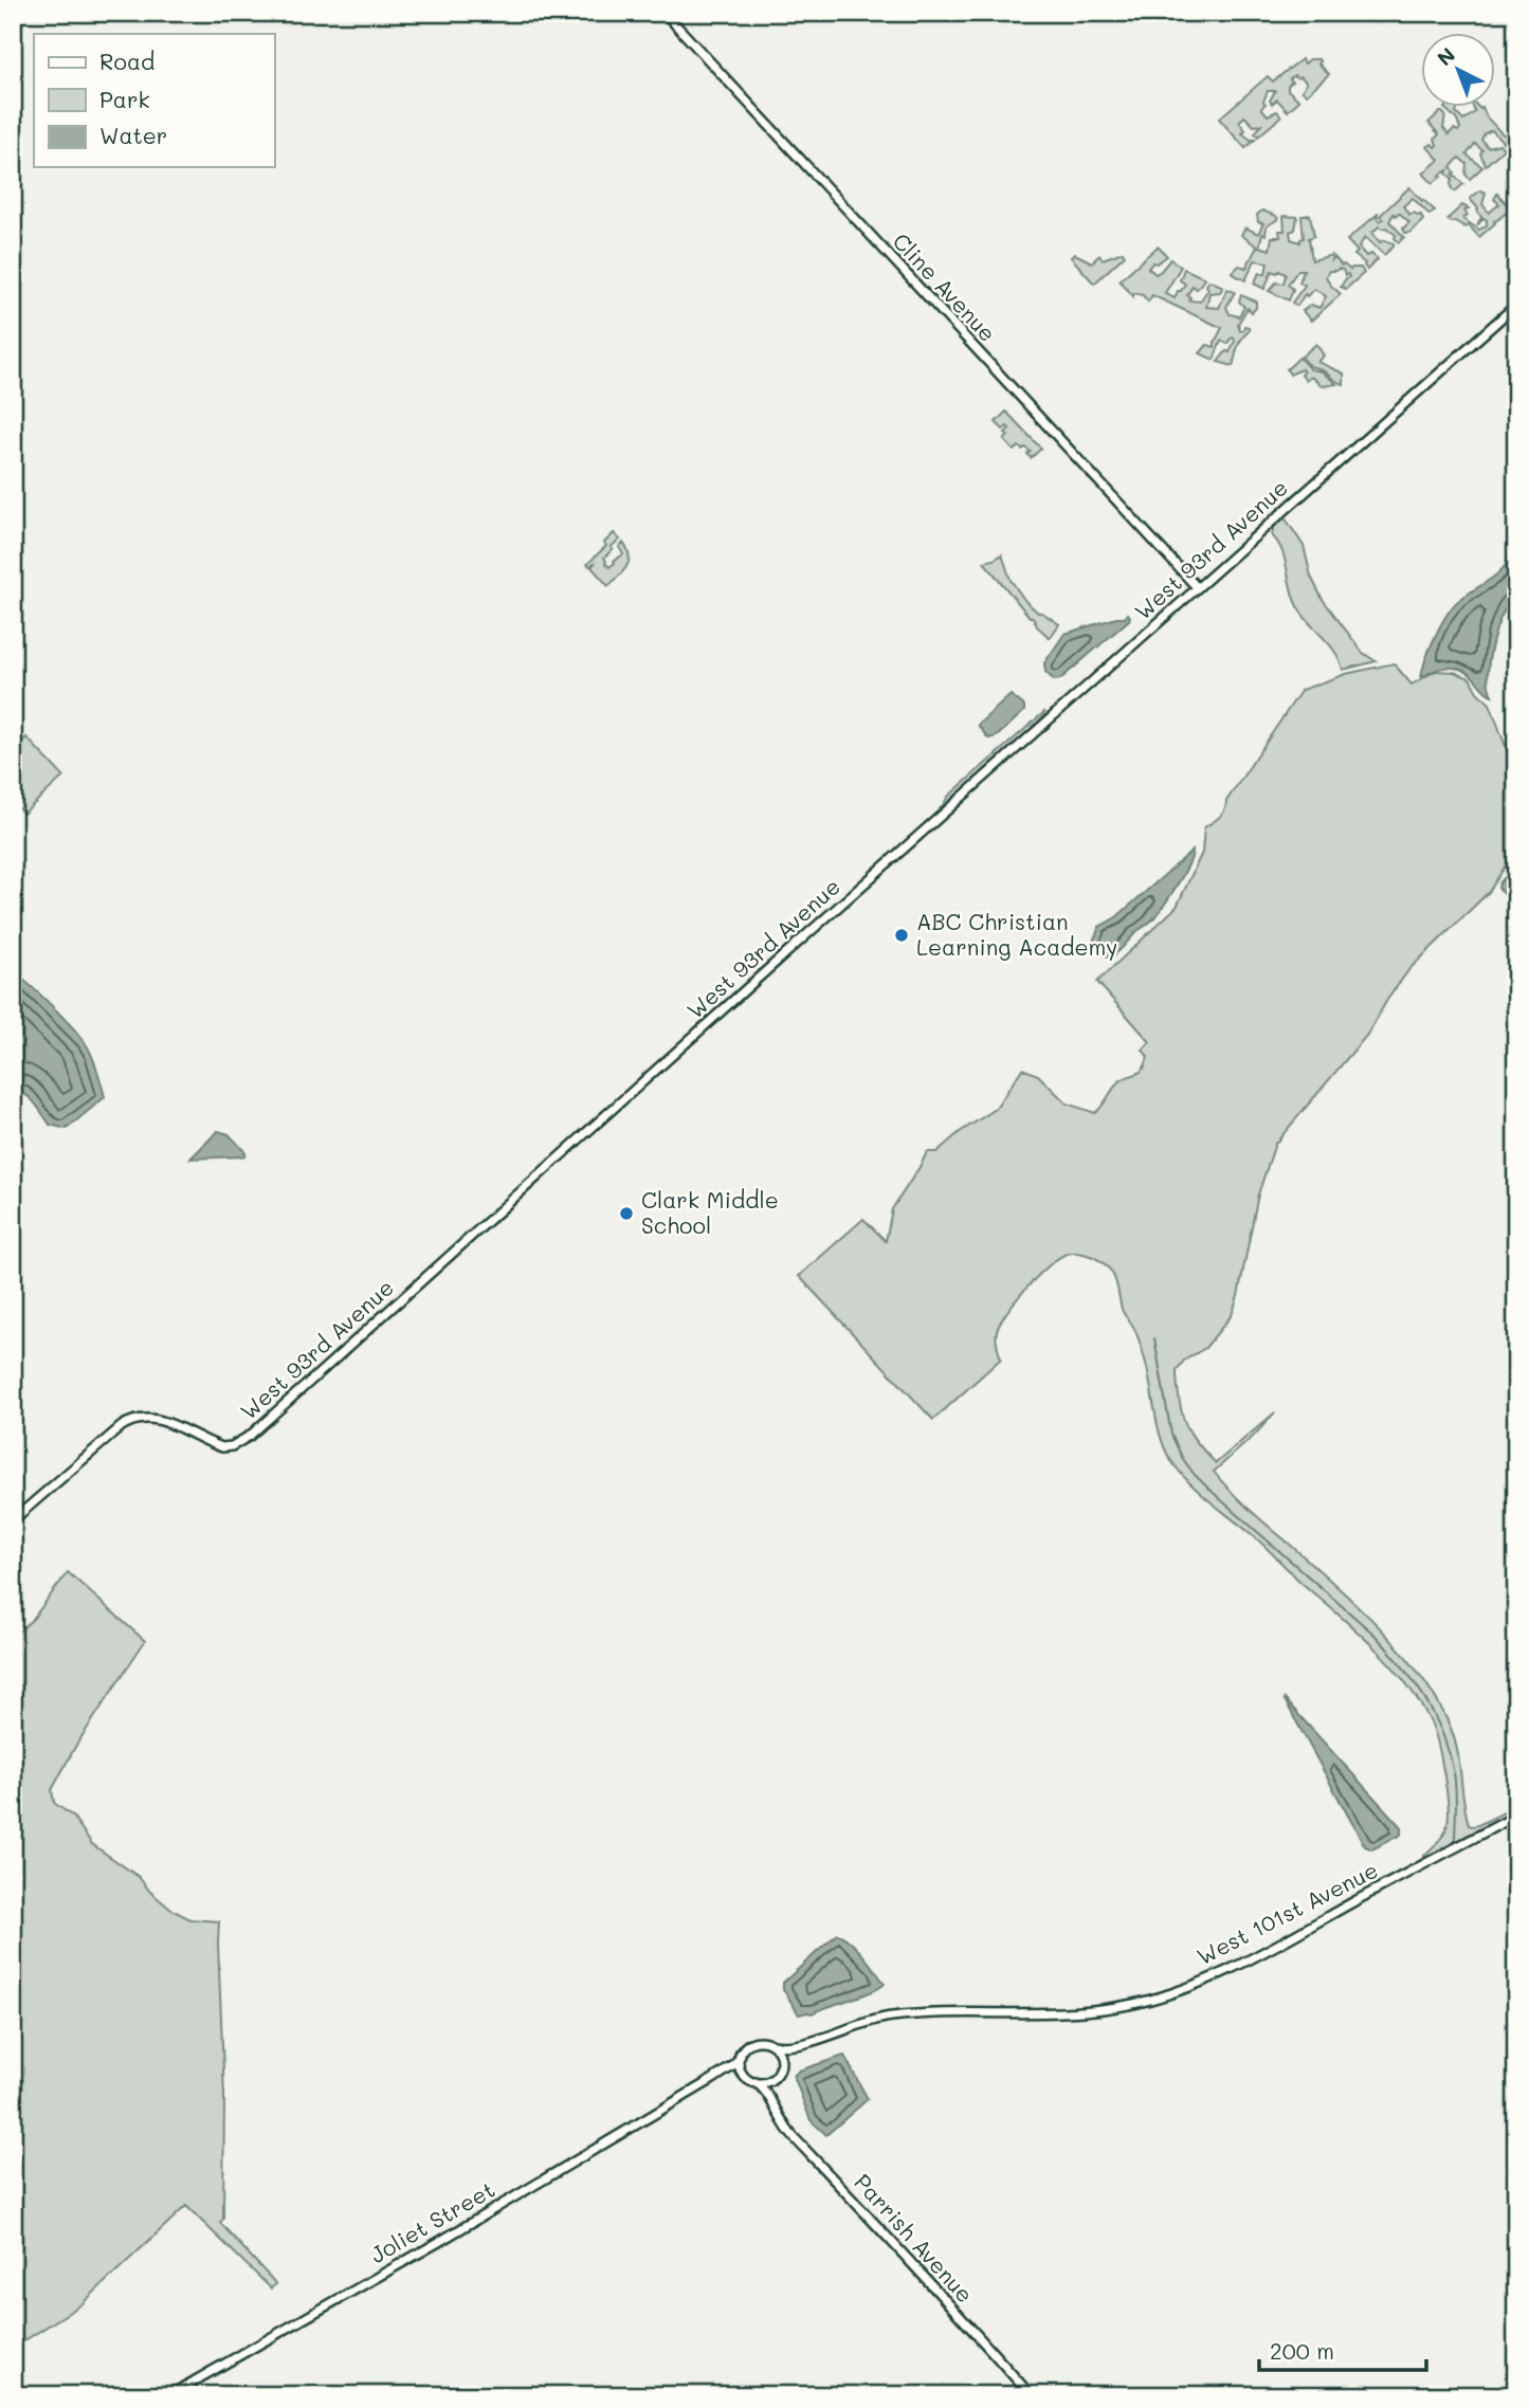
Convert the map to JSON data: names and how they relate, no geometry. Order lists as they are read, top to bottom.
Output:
{
  "streets": {
    "street": [
      "Cline Avenue",
      "West 93rd Avenue",
      "West 101st Avenue",
      "Joliet Street",
      "Parrish Avenue"
    ]
  },
  "crossings": [
    ["Cline Avenue", "West 93rd Avenue"],
    ["West 101st Avenue", "Joliet Street"],
    ["West 101st Avenue", "Parrish Avenue"],
    ["Joliet Street", "Parrish Avenue"]
  ],
  "places": ["ABC Christian Learning Academy", "Clark Middle School"],
  "legend": ["Road", "Park", "Water"],
  "scale_bar": "200 m",
  "north": "top left"
}
